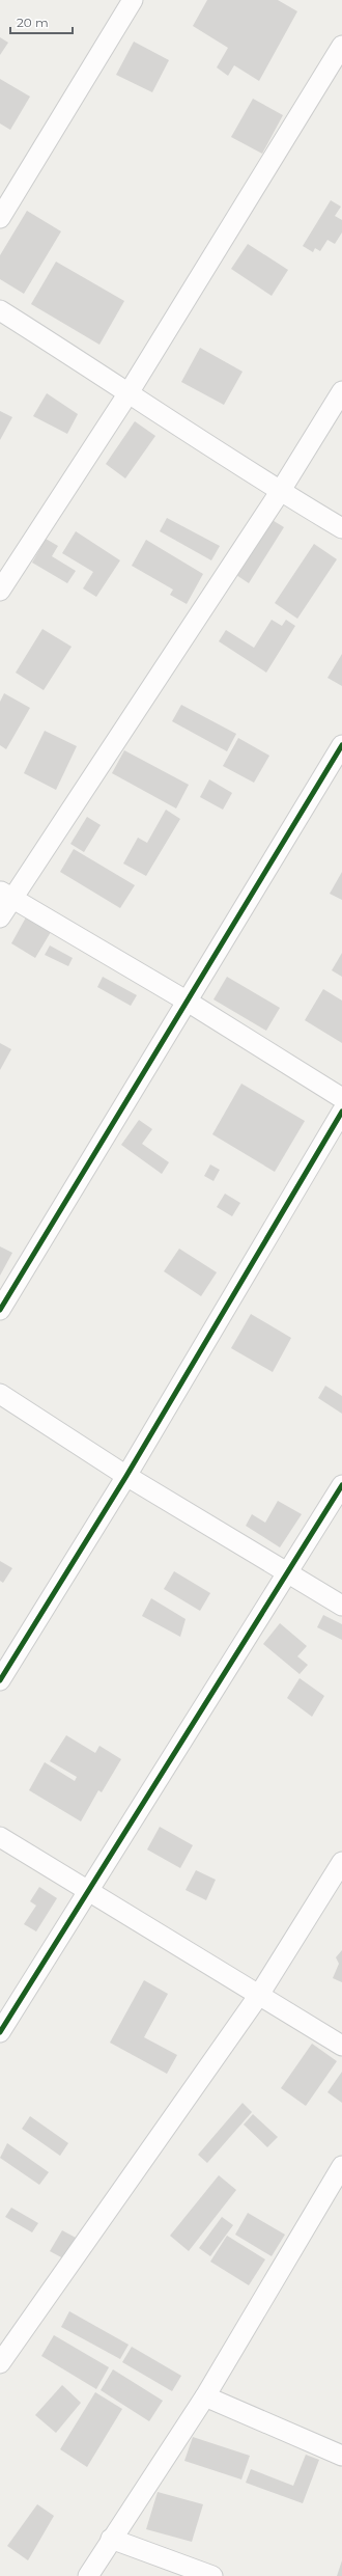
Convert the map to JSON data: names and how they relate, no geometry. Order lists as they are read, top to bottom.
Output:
{
  "scale_bar": "20 m"
}
